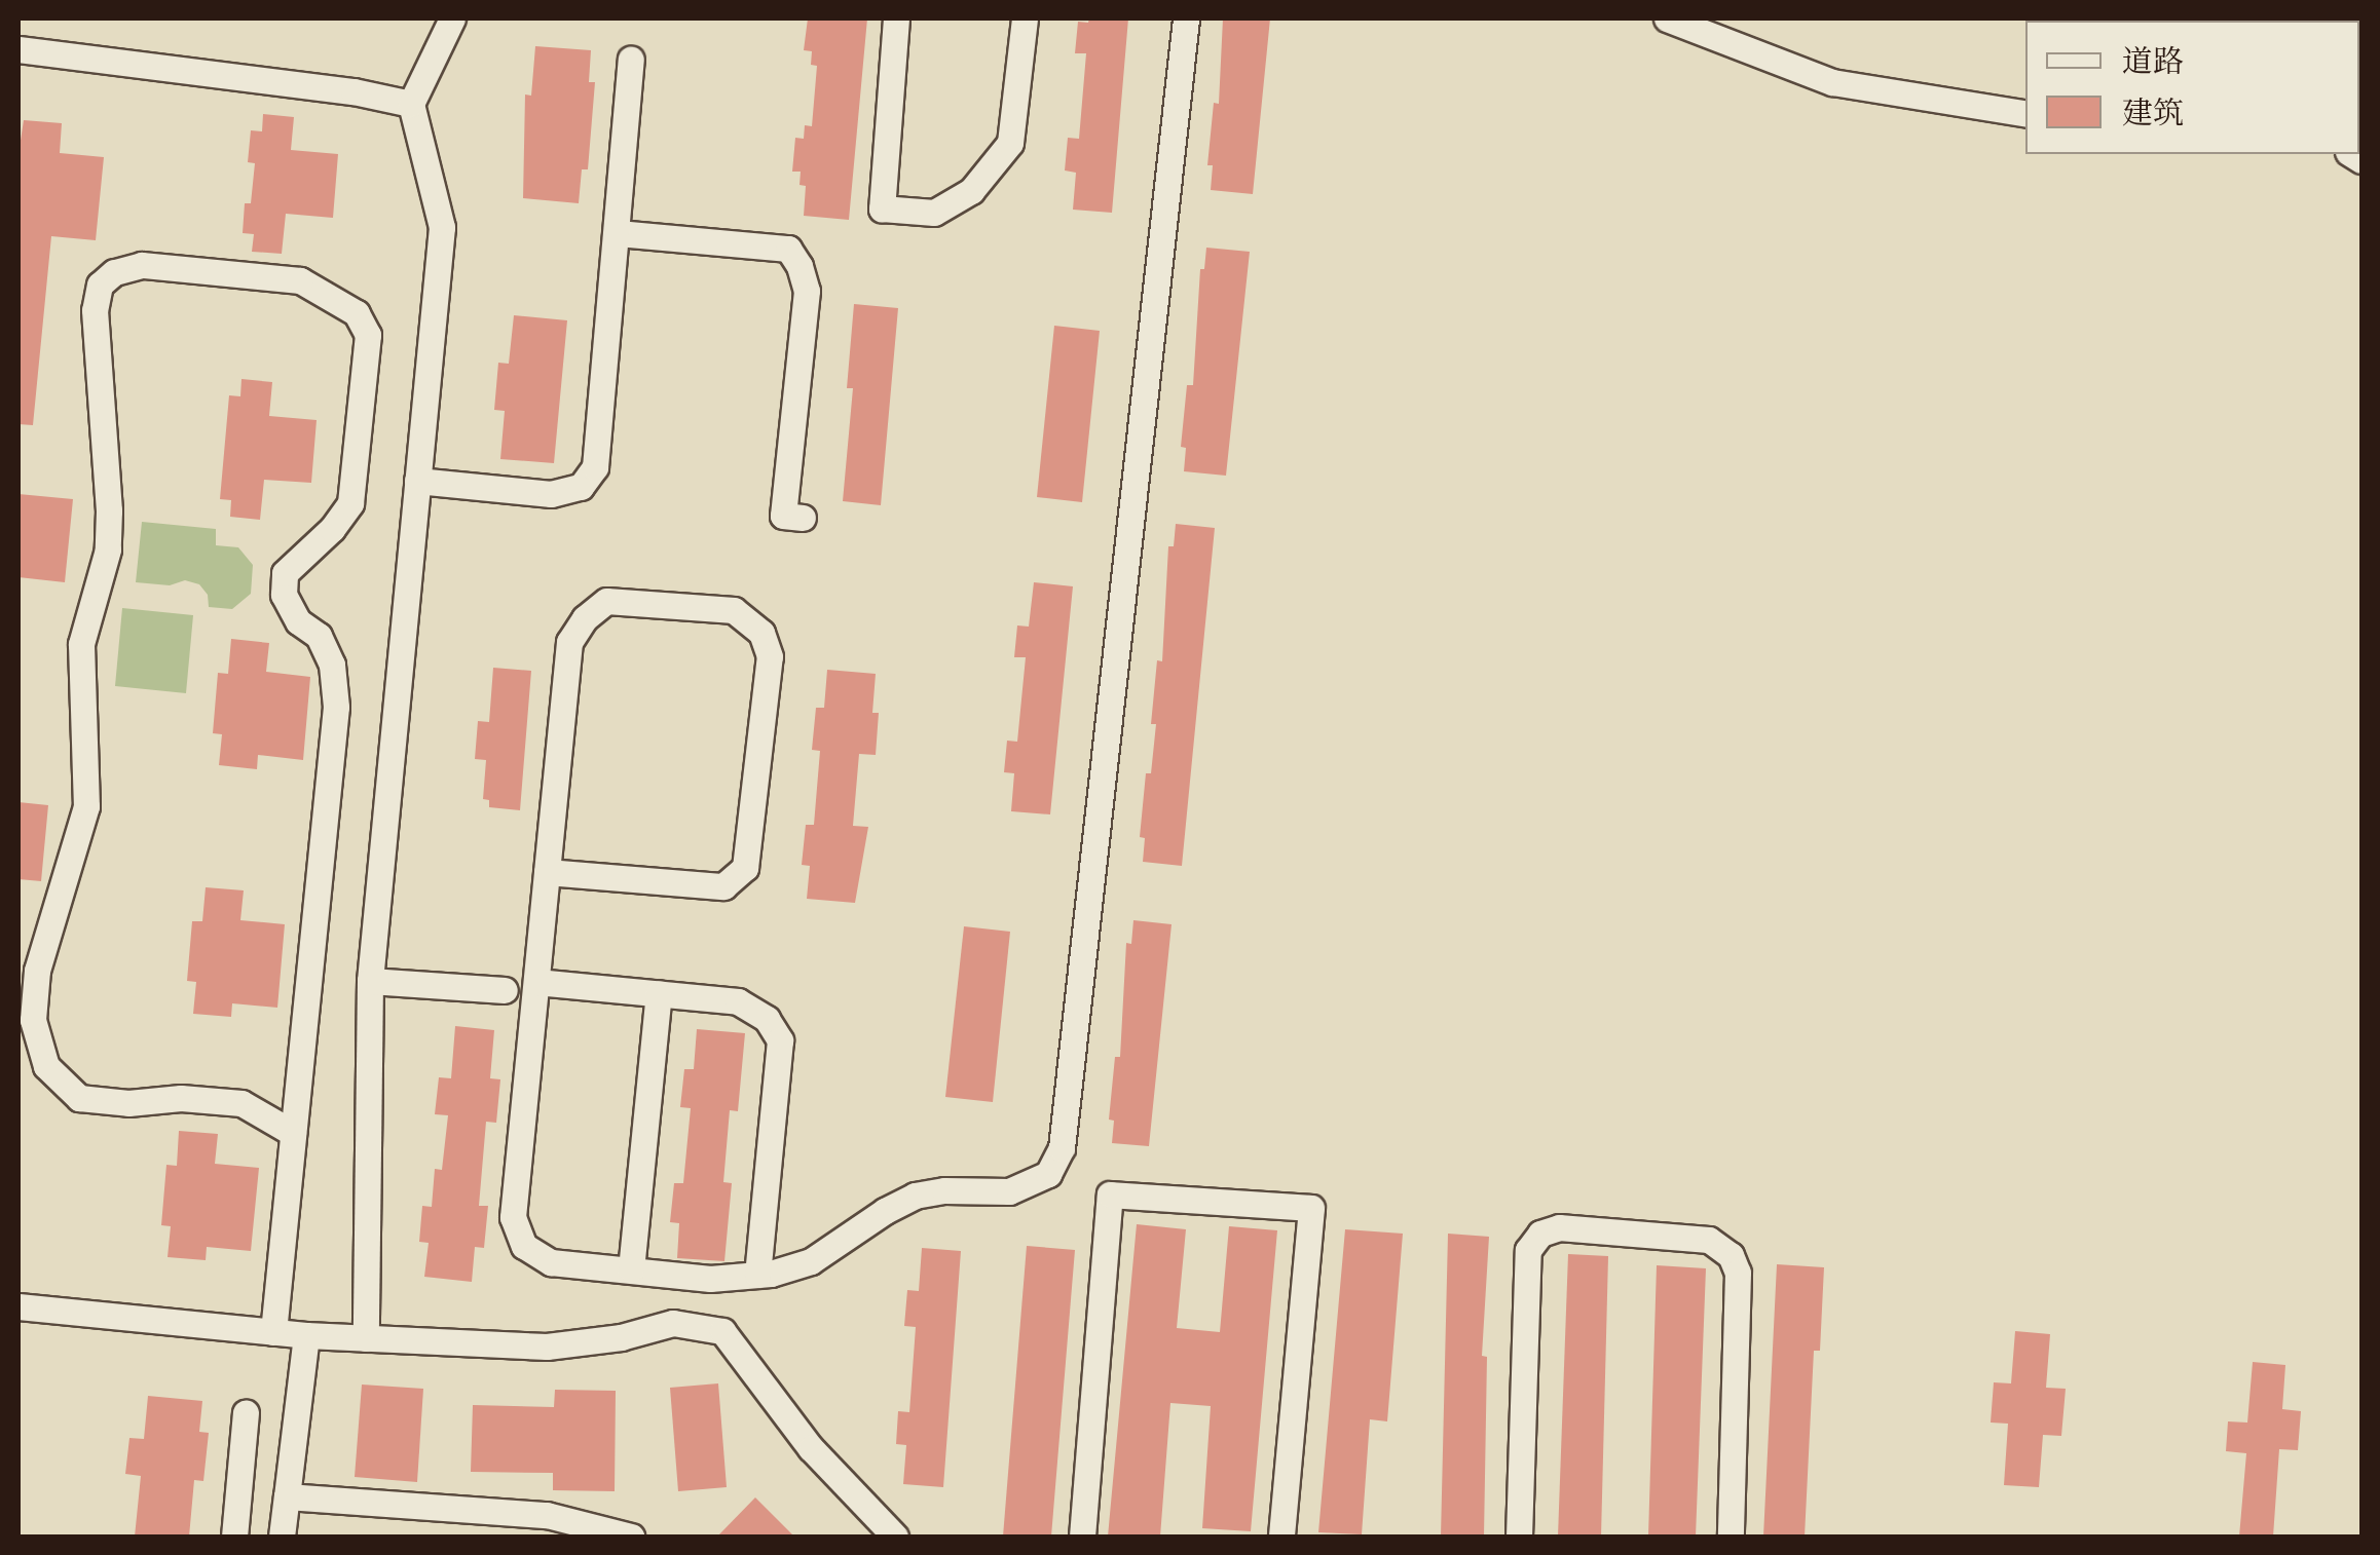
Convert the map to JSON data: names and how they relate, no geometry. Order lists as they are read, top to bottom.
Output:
{
  "legend": ["道路", "建筑"]
}
